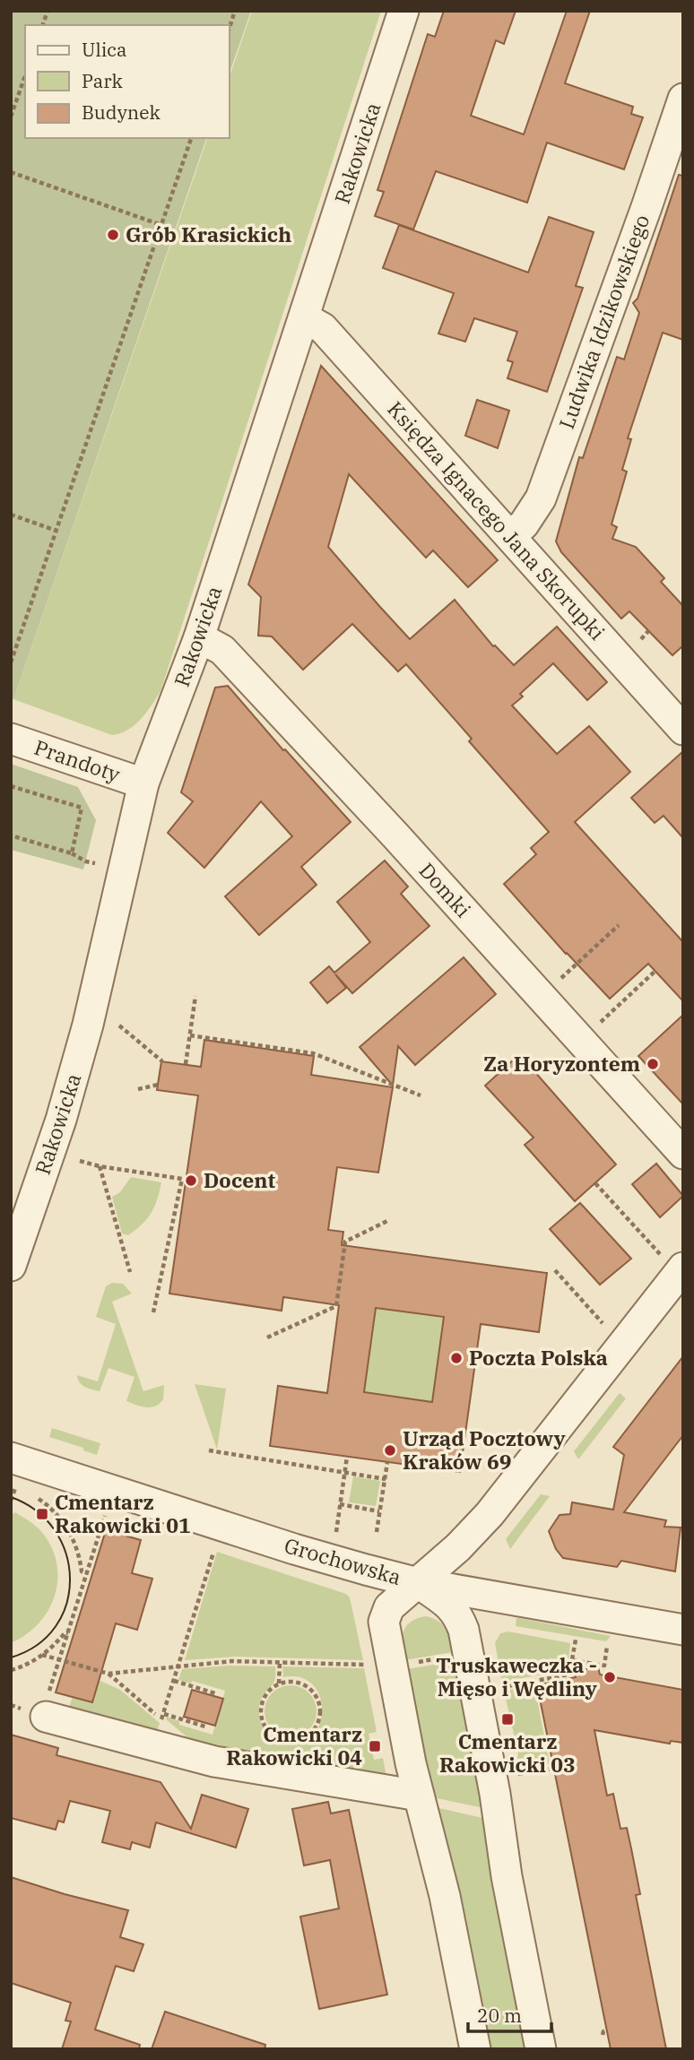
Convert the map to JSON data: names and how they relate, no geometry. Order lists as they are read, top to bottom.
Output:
{
  "streets": {
    "street": [
      "Rakowicka",
      "Ludwika Idzikowskiego",
      "Księdza Ignacego Jana Skorupki",
      "Prandoty",
      "Domki",
      "Grochowska"
    ]
  },
  "crossings": [
    ["Rakowicka", "Księdza Ignacego Jana Skorupki"],
    ["Rakowicka", "Prandoty"],
    ["Rakowicka", "Domki"],
    ["Ludwika Idzikowskiego", "Księdza Ignacego Jana Skorupki"]
  ],
  "places": {
    "other": [
      "Grób Krasickich",
      "Za Horyzontem",
      "Docent",
      "Poczta Polska",
      "Urząd Pocztowy Kraków 69",
      "Truskaweczka - Mięso i Wędliny"
    ],
    "transit": ["Cmentarz Rakowicki 01", "Cmentarz Rakowicki 03", "Cmentarz Rakowicki 04"]
  },
  "legend": ["Ulica", "Park", "Budynek"],
  "scale_bar": "20 m"
}
